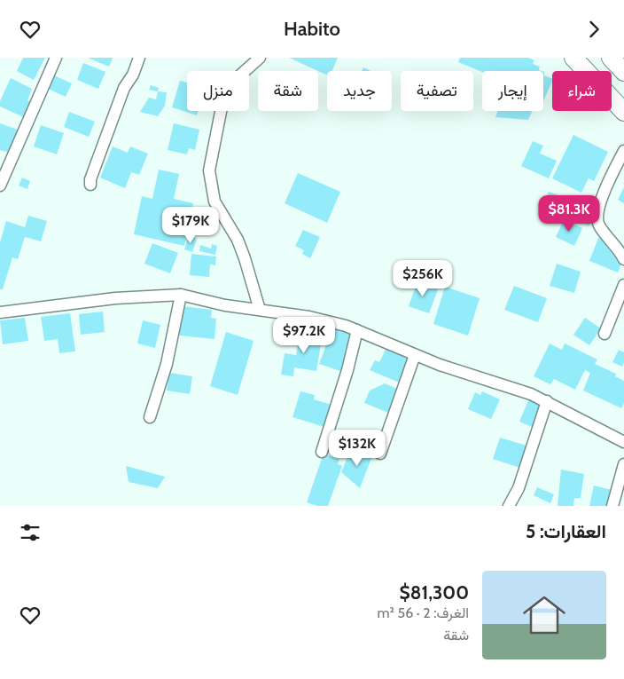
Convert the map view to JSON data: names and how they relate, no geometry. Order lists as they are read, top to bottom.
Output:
{
  "page": {
    "header": "Habito",
    "chip": [
      "شراء",
      "إيجار",
      "تصفية",
      "جديد",
      "شقة",
      "منزل"
    ],
    "price": [
      "$81.3K",
      "$179K",
      "$256K",
      "$97.2K",
      "$132K"
    ],
    "heading": "العقارات: 5",
    "list": [
      {
        "name": "$81,300",
        "note": "الغرف: 2 · 56 m² · شقة"
      }
    ]
  }
}
